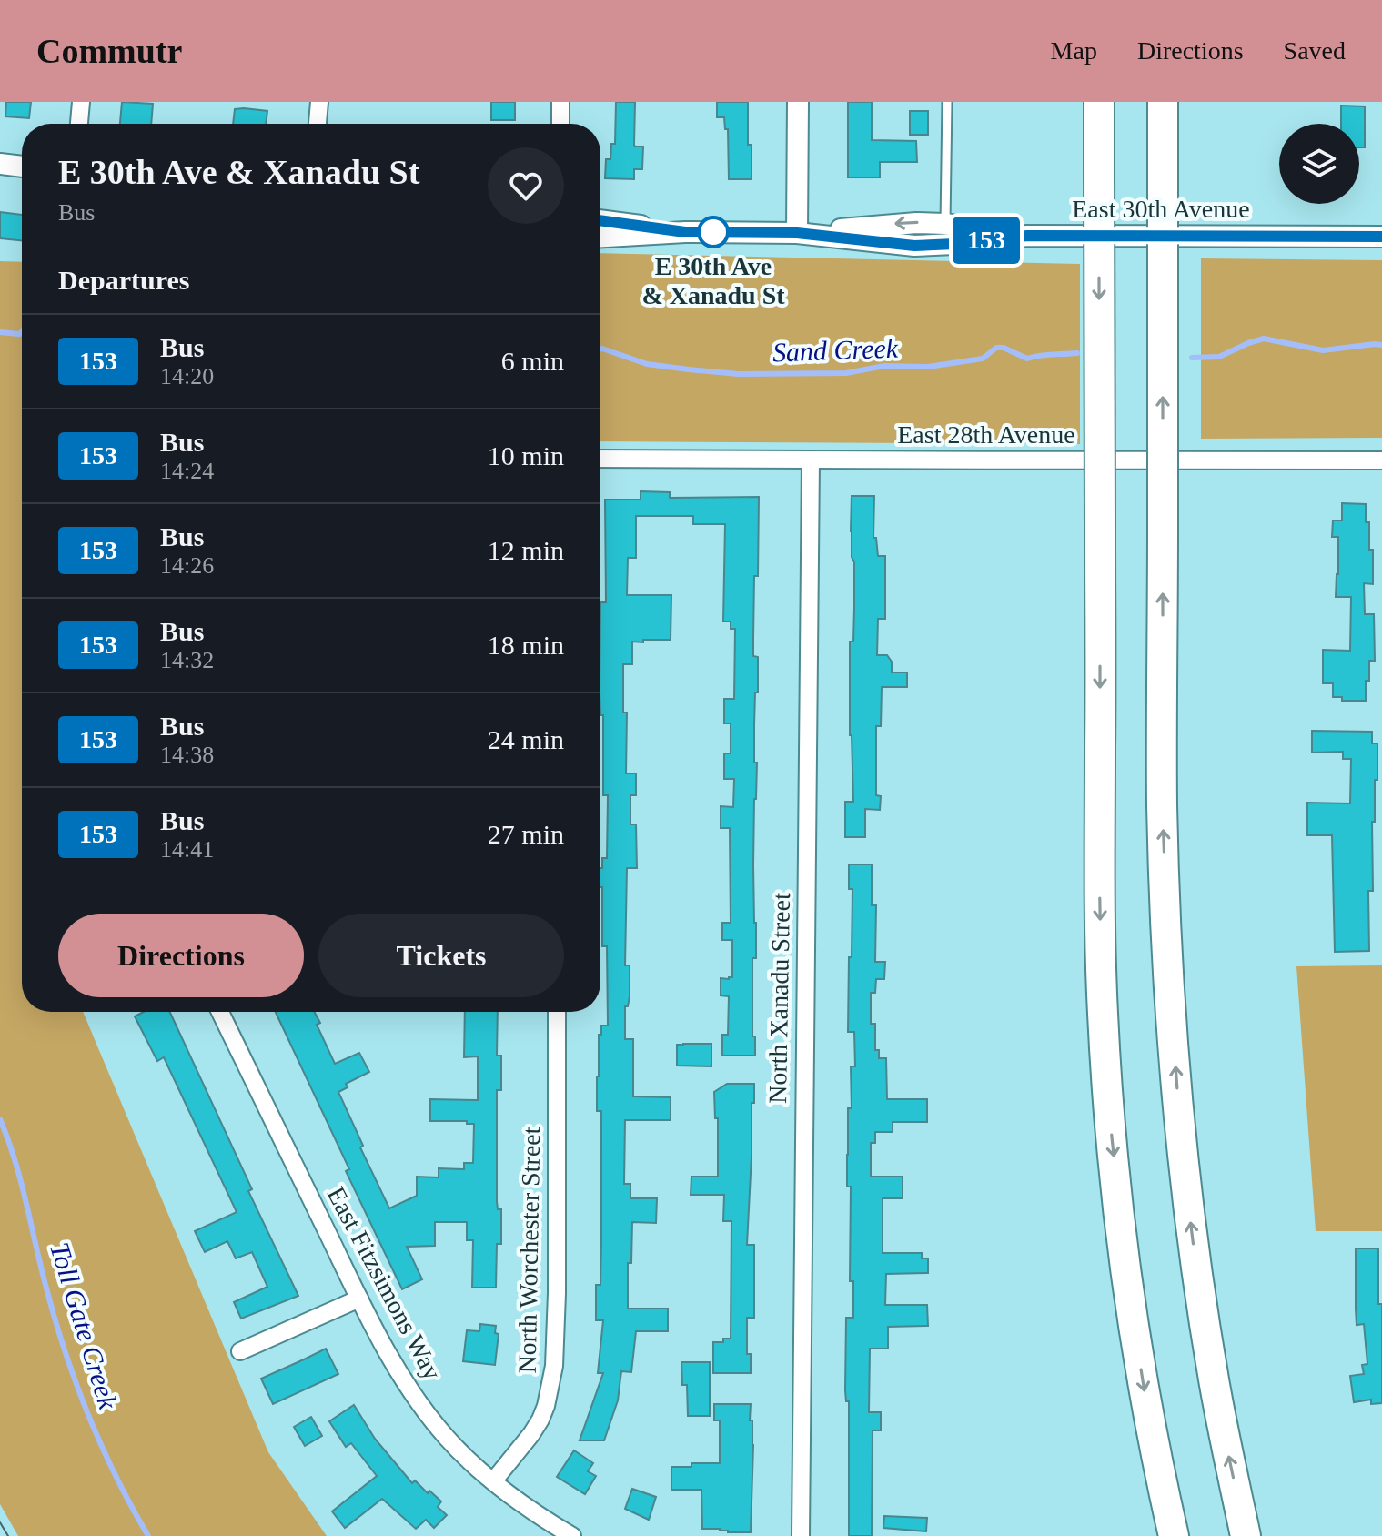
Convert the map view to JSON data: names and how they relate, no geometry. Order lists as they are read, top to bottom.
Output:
{
  "streets": {
    "street": [
      "East 30th Avenue",
      "East 28th Avenue",
      "North Xanadu Street",
      "North Worchester Street",
      "East Fitzsimons Way"
    ]
  },
  "crossings": [
    ["East 28th Avenue", "North Xanadu Street"],
    ["North Worchester Street", "East Fitzsimons Way"]
  ],
  "water": ["Sand Creek", "Toll Gate Creek"],
  "places": ["E 30th Ave & Xanadu St"],
  "lines": ["bus line 153"],
  "page": {
    "header": "Commutr",
    "nav": ["Map", "Directions", "Saved"],
    "on_map": "153",
    "heading": [
      ["E 30th Ave & Xanadu St", "Bus"],
      "Departures"
    ],
    "list": [
      {
        "mark": "153",
        "name": "Bus",
        "note": "14:20",
        "value": "6 min"
      },
      {
        "mark": "153",
        "name": "Bus",
        "note": "14:24",
        "value": "10 min"
      },
      {
        "mark": "153",
        "name": "Bus",
        "note": "14:26",
        "value": "12 min"
      },
      {
        "mark": "153",
        "name": "Bus",
        "note": "14:32",
        "value": "18 min"
      },
      {
        "mark": "153",
        "name": "Bus",
        "note": "14:38",
        "value": "24 min"
      },
      {
        "mark": "153",
        "name": "Bus",
        "note": "14:41",
        "value": "27 min"
      }
    ],
    "buttons": ["Directions", "Tickets"]
  }
}
